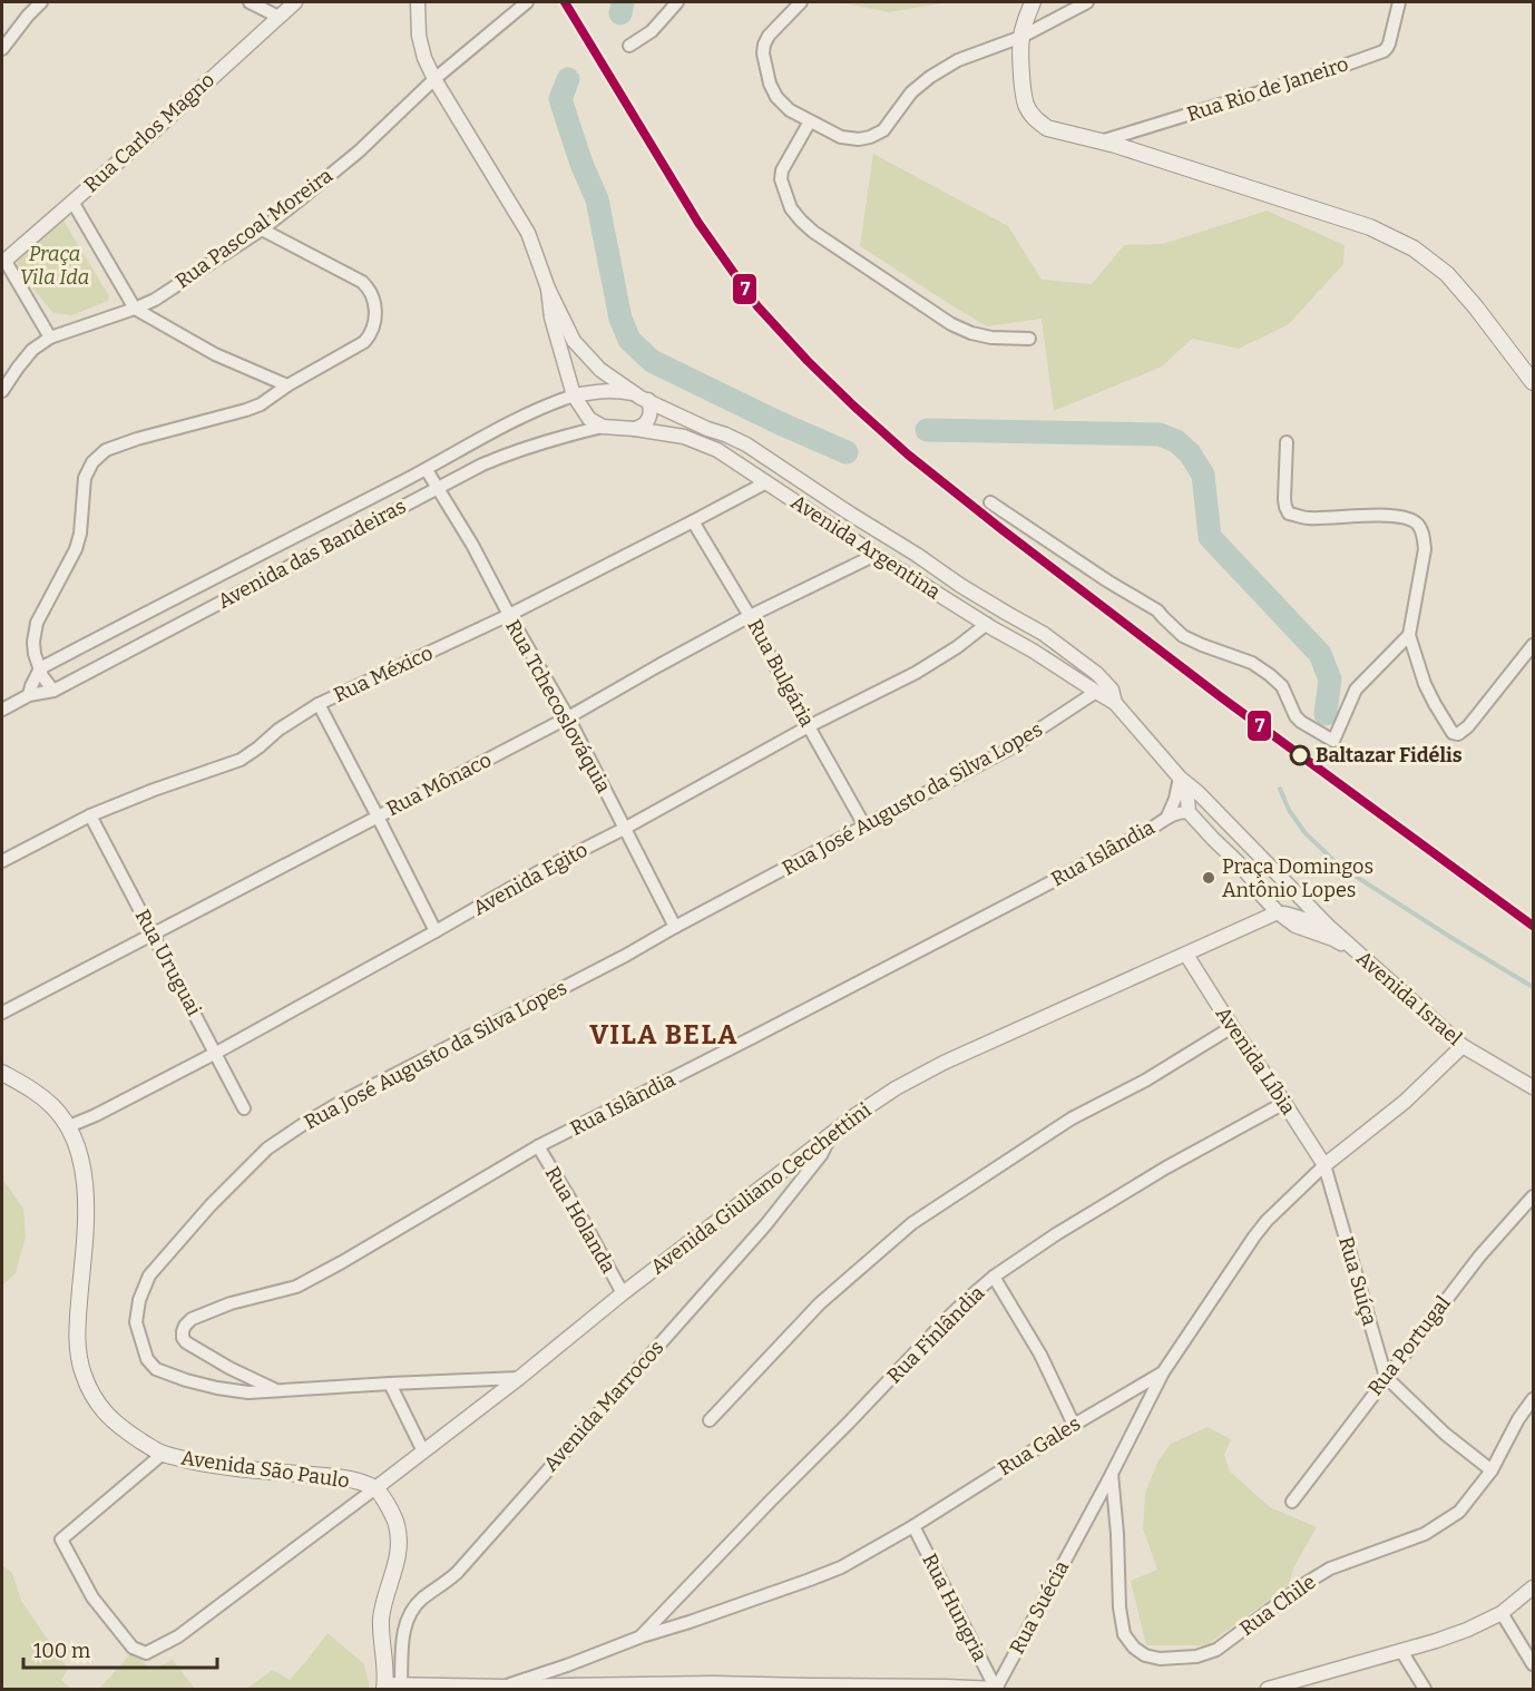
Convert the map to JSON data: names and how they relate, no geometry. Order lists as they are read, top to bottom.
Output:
{
  "streets": {
    "main road": ["Avenida São Paulo"],
    "street": [
      "Rua Rio de Janeiro",
      "Rua Carlos Magno",
      "Rua Pascoal Moreira",
      "Avenida Argentina",
      "Avenida das Bandeiras",
      "Rua Bulgária",
      "Rua México",
      "Rua Tchecoslováquia",
      "Rua Mônaco",
      "Rua José Augusto da Silva Lopes",
      "Rua Islândia",
      "Avenida Egito",
      "Rua Uruguai",
      "Avenida Israel",
      "Avenida Líbia",
      "Avenida Giuliano Cecchettini",
      "Rua Holanda",
      "Rua Suíça",
      "Rua Finlândia",
      "Rua Portugal",
      "Avenida Marrocos",
      "Rua Gales",
      "Rua Chile",
      "Rua Hungria",
      "Rua Suécia"
    ]
  },
  "crossings": [
    ["Avenida Argentina", "Avenida das Bandeiras"],
    ["Avenida Argentina", "Rua México"],
    ["Avenida Argentina", "Rua Mônaco"],
    ["Avenida Argentina", "Rua José Augusto da Silva Lopes"],
    ["Avenida Argentina", "Rua Islândia"],
    ["Avenida Argentina", "Avenida Egito"],
    ["Avenida Argentina", "Avenida Israel"],
    ["Avenida das Bandeiras", "Rua Tchecoslováquia"],
    ["Rua Bulgária", "Rua México"],
    ["Rua Bulgária", "Rua Mônaco"],
    ["Rua Bulgária", "Rua José Augusto da Silva Lopes"],
    ["Rua Bulgária", "Avenida Egito"],
    ["Rua México", "Rua Tchecoslováquia"],
    ["Rua México", "Rua Uruguai"],
    ["Rua Tchecoslováquia", "Rua Mônaco"],
    ["Rua Tchecoslováquia", "Rua José Augusto da Silva Lopes"],
    ["Rua Tchecoslováquia", "Avenida Egito"],
    ["Rua Mônaco", "Rua Uruguai"],
    ["Rua José Augusto da Silva Lopes", "Rua Islândia"],
    ["Rua José Augusto da Silva Lopes", "Avenida Giuliano Cecchettini"],
    ["Rua Islândia", "Avenida Israel"],
    ["Rua Islândia", "Rua Holanda"],
    ["Avenida Egito", "Rua Uruguai"],
    ["Avenida Egito", "Avenida São Paulo"],
    ["Avenida Israel", "Rua Gales"],
    ["Avenida Líbia", "Avenida Giuliano Cecchettini"],
    ["Avenida Líbia", "Rua Suíça"],
    ["Avenida Líbia", "Rua Finlândia"],
    ["Avenida Líbia", "Rua Gales"],
    ["Avenida Giuliano Cecchettini", "Rua Holanda"],
    ["Avenida Giuliano Cecchettini", "Avenida Marrocos"],
    ["Avenida Giuliano Cecchettini", "Avenida São Paulo"],
    ["Rua Suíça", "Rua Portugal"],
    ["Rua Suíça", "Rua Gales"],
    ["Rua Suíça", "Rua Chile"],
    ["Rua Finlândia", "Rua Gales"],
    ["Avenida Marrocos", "Avenida São Paulo"],
    ["Rua Gales", "Rua Hungria"],
    ["Rua Gales", "Rua Suécia"],
    ["Rua Chile", "Rua Suécia"],
    ["Rua Hungria", "Rua Suécia"]
  ],
  "districts": ["VILA BELA"],
  "parks": ["Praça Vila Ida"],
  "places": ["Baltazar Fidélis", "Praça Domingos Antônio Lopes"],
  "lines": ["transit line 7"],
  "scale_bar": "100 m"
}
